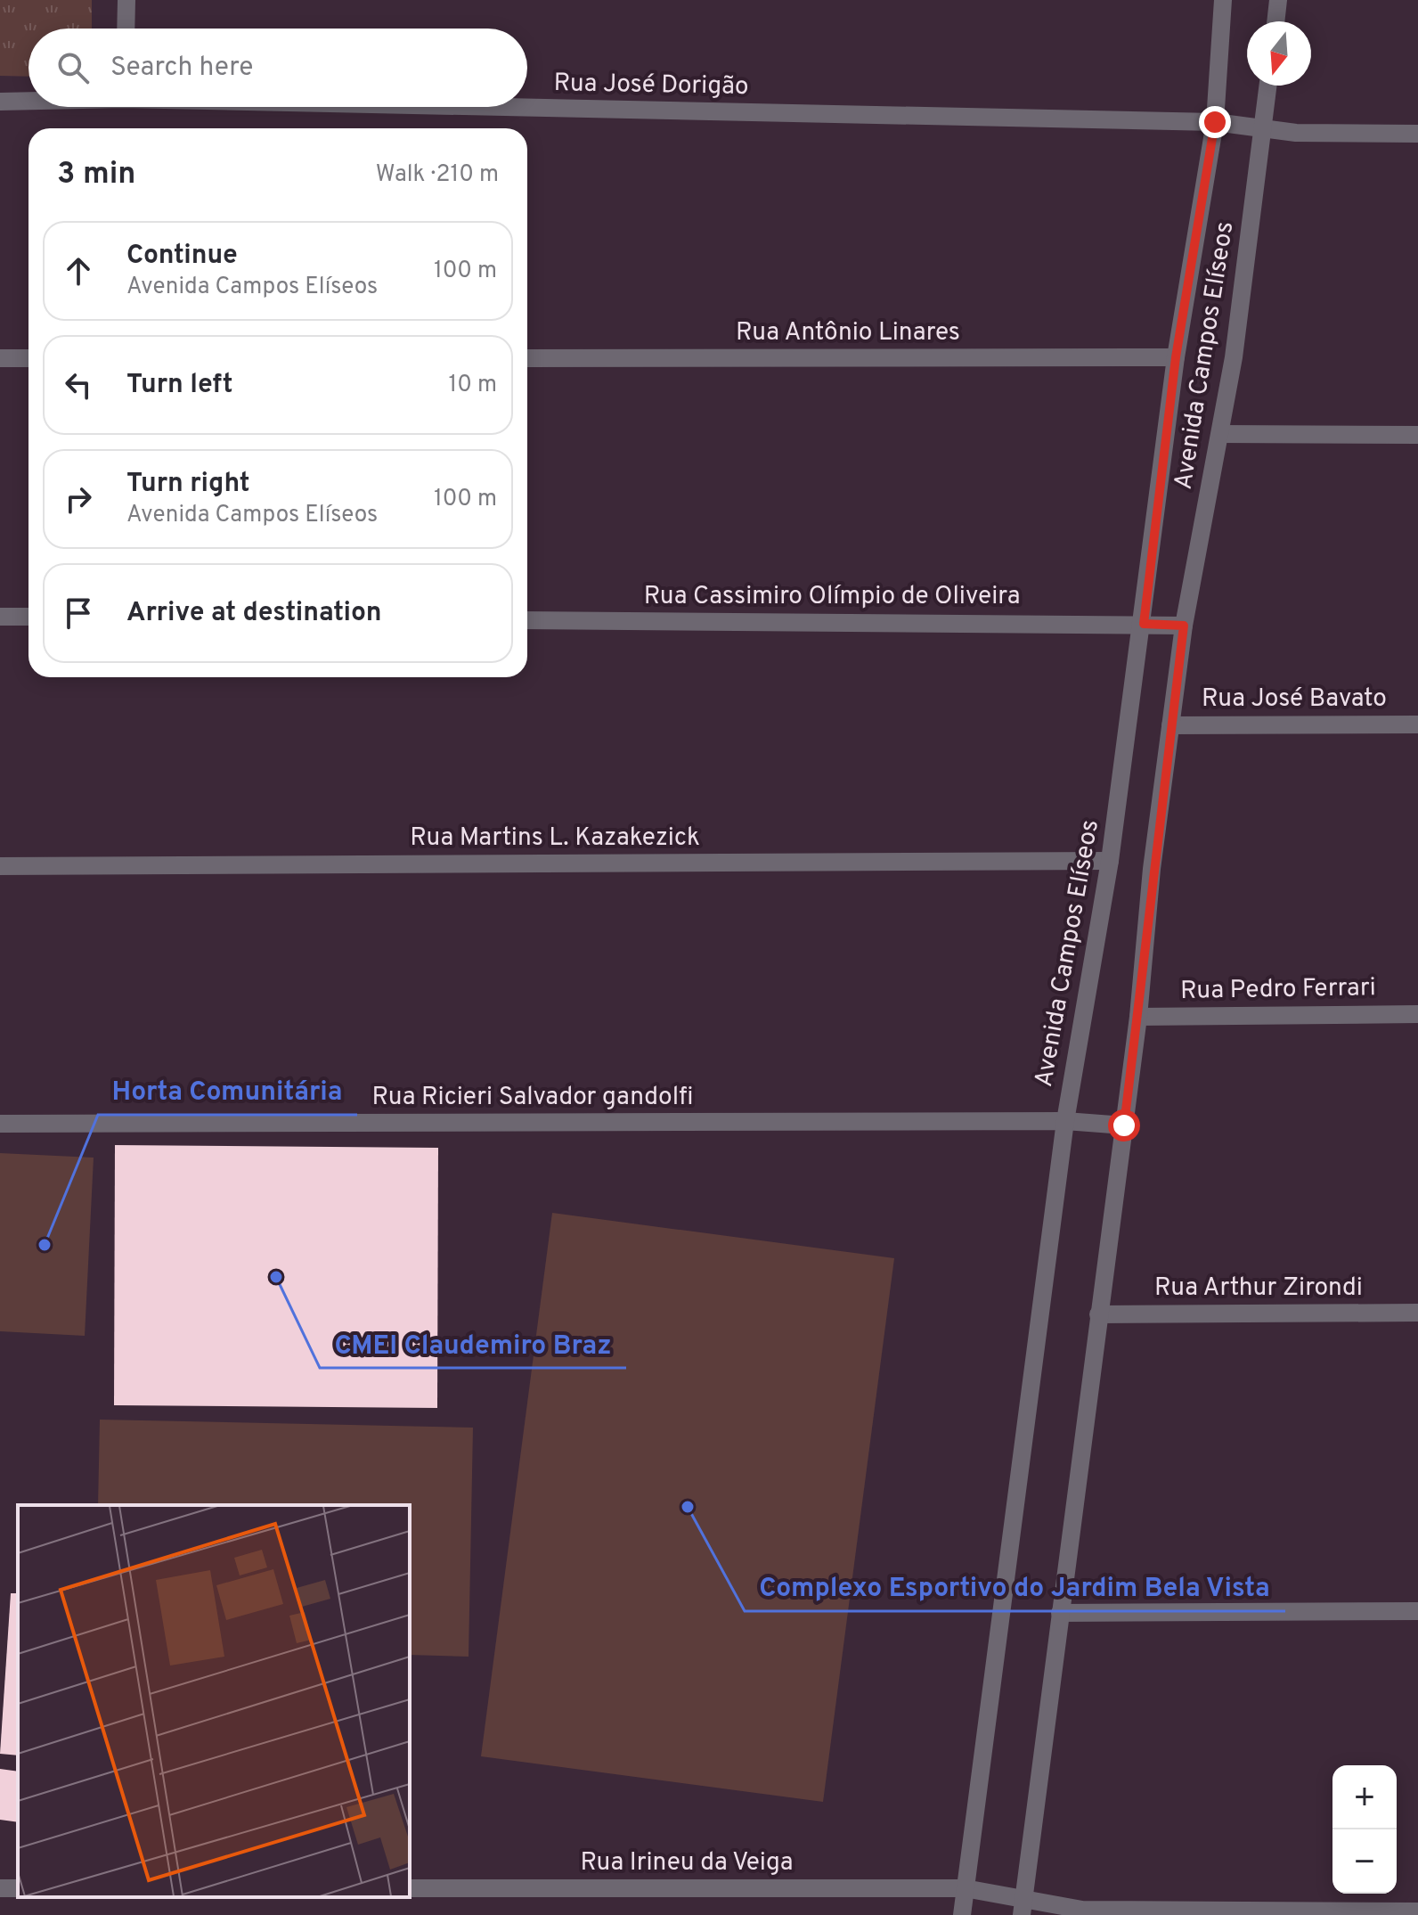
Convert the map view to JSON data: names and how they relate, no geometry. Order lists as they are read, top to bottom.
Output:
{
  "streets": {
    "street": [
      "Rua José Dorigão",
      "Rua Antônio Linares",
      "Avenida Campos Elíseos",
      "Rua Cassimiro Olímpio de Oliveira",
      "Rua José Bavato",
      "Rua Martins L. Kazakezick",
      "Rua Pedro Ferrari",
      "Rua Ricieri Salvador gandolfi",
      "Rua Arthur Zirondi",
      "Rua Irineu da Veiga"
    ]
  },
  "crossings": [
    ["Rua José Dorigão", "Avenida Campos Elíseos"],
    ["Rua Antônio Linares", "Avenida Campos Elíseos"],
    ["Avenida Campos Elíseos", "Rua Cassimiro Olímpio de Oliveira"],
    ["Avenida Campos Elíseos", "Rua José Bavato"],
    ["Avenida Campos Elíseos", "Rua Martins L. Kazakezick"],
    ["Avenida Campos Elíseos", "Rua Pedro Ferrari"],
    ["Avenida Campos Elíseos", "Rua Ricieri Salvador gandolfi"],
    ["Avenida Campos Elíseos", "Rua Arthur Zirondi"],
    ["Avenida Campos Elíseos", "Rua Irineu da Veiga"]
  ],
  "places": ["Horta Comunitária", "CMEI Claudemiro Braz", "Complexo Esportivo do Jardim Bela Vista"],
  "north": "bottom",
  "page": {
    "search": "Search here",
    "heading": ["3 min", "Walk · 210 m"],
    "list": [
      ["Continue", "Avenida Campos Elíseos", "100 m"],
      ["Turn left", "10 m"],
      ["Turn right", "Avenida Campos Elíseos", "100 m"],
      "Arrive at destination"
    ],
    "map_buttons": ["+", "−"]
  }
}
